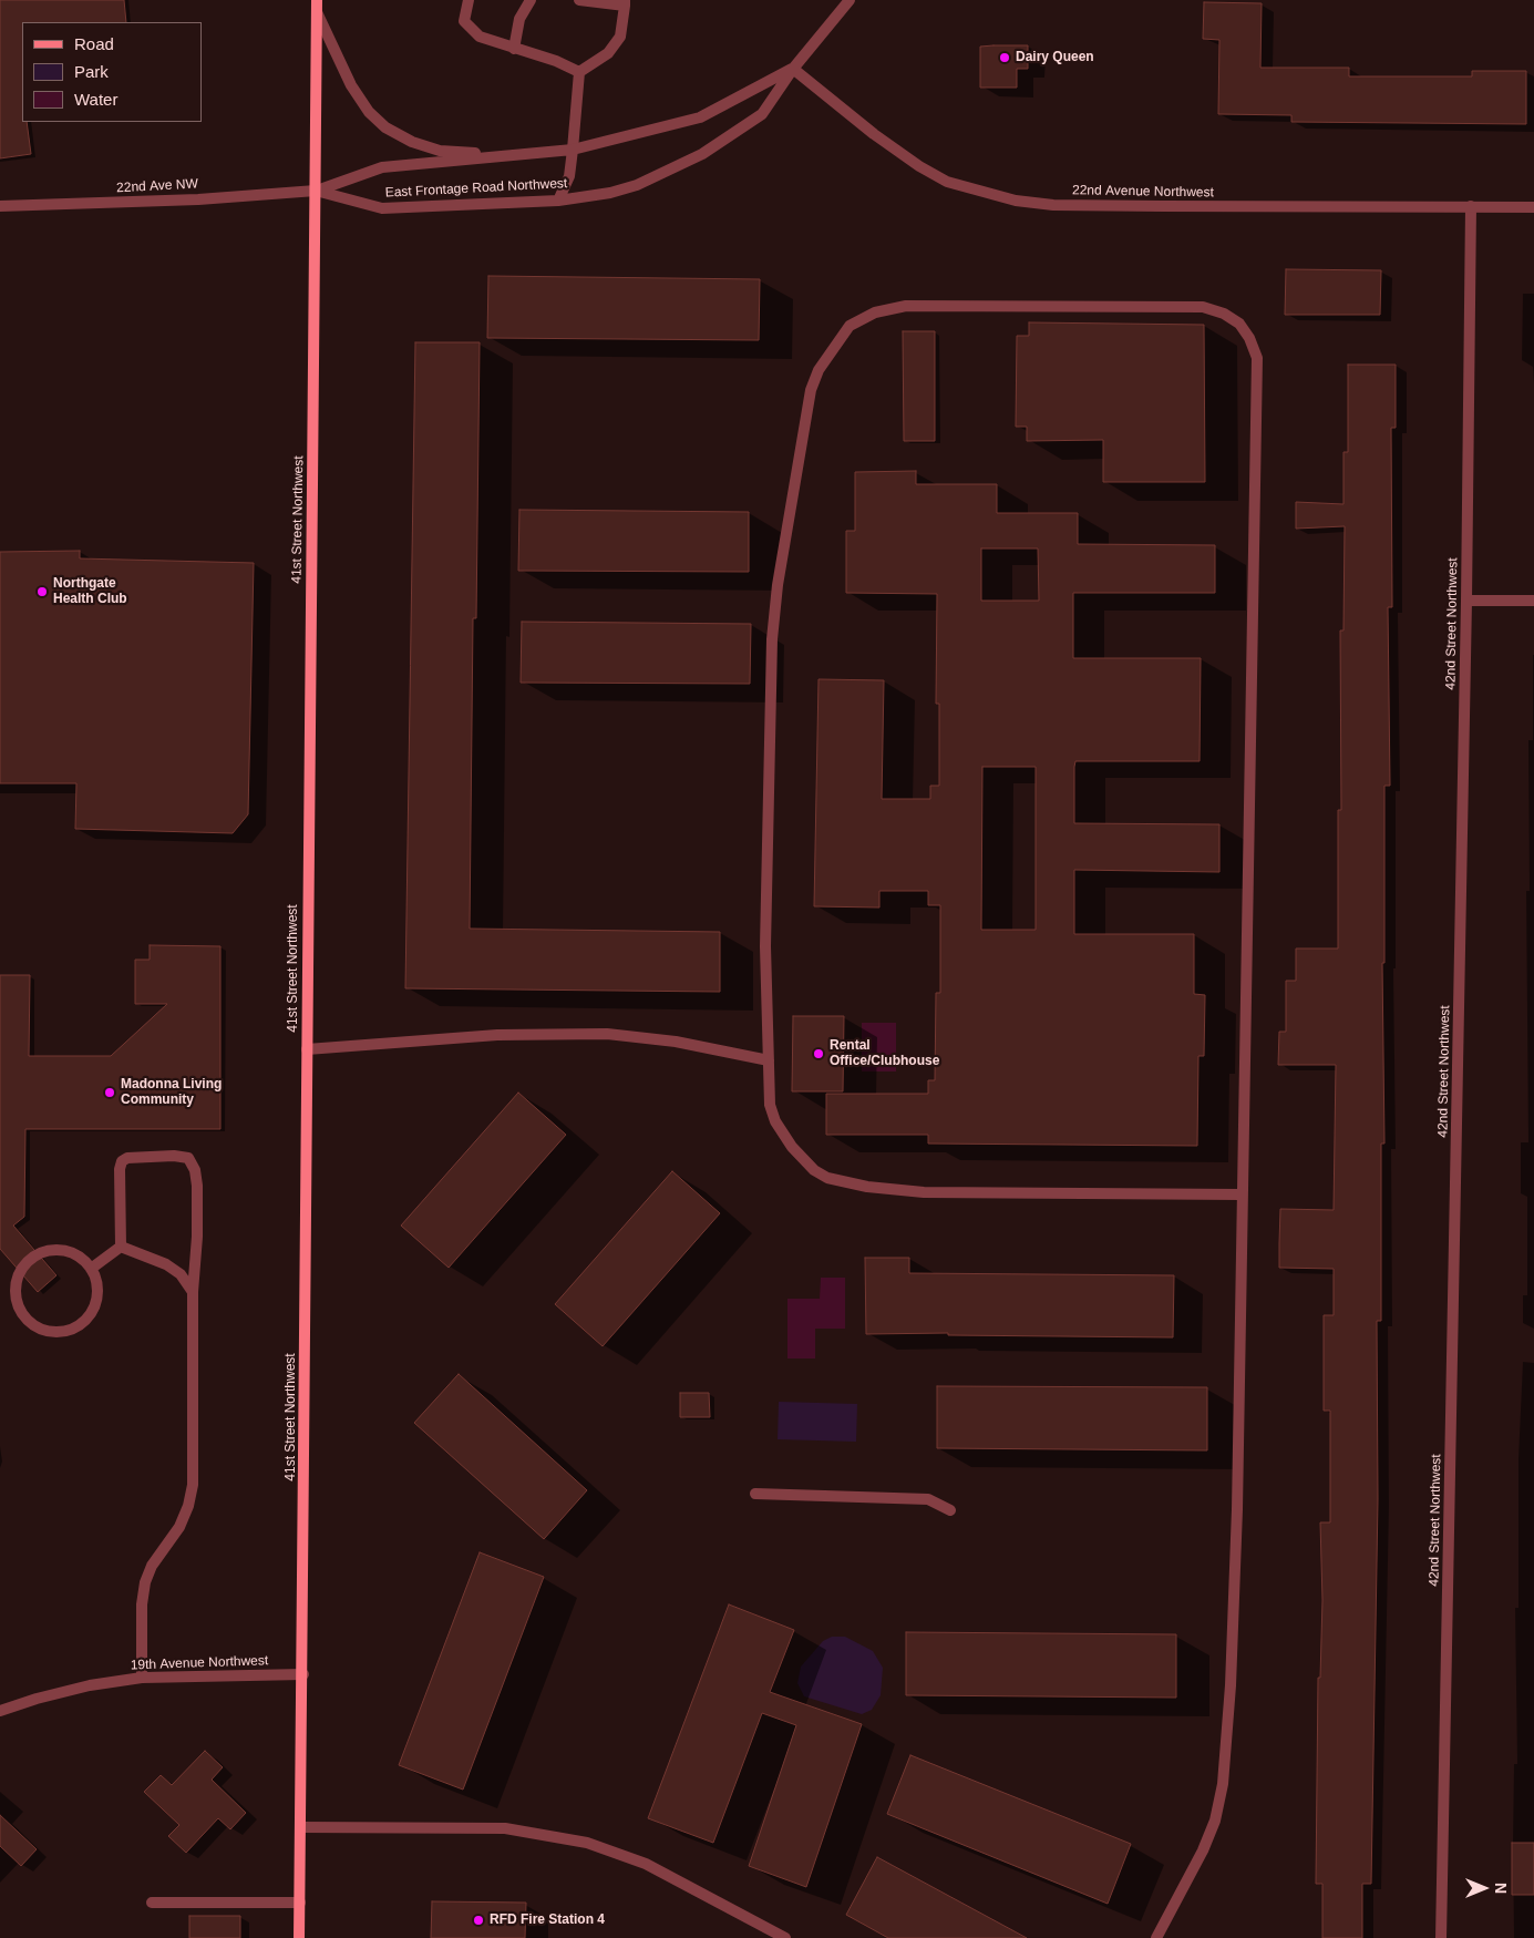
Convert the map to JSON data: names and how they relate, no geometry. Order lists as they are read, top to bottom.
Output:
{
  "streets": {
    "main road": ["41st Street Northwest"],
    "street": [
      "22nd Ave NW",
      "East Frontage Road Northwest",
      "22nd Avenue Northwest",
      "42nd Street Northwest",
      "19th Avenue Northwest"
    ]
  },
  "crossings": [
    ["22nd Ave NW", "East Frontage Road Northwest"],
    ["22nd Ave NW", "41st Street Northwest"],
    ["East Frontage Road Northwest", "22nd Avenue Northwest"],
    ["East Frontage Road Northwest", "41st Street Northwest"],
    ["22nd Avenue Northwest", "42nd Street Northwest"],
    ["41st Street Northwest", "19th Avenue Northwest"]
  ],
  "places": [
    "Dairy Queen",
    "Northgate Health Club",
    "Rental Office/Clubhouse",
    "Madonna Living Community",
    "RFD Fire Station 4"
  ],
  "legend": ["Road", "Park", "Water"],
  "north": "right"
}
